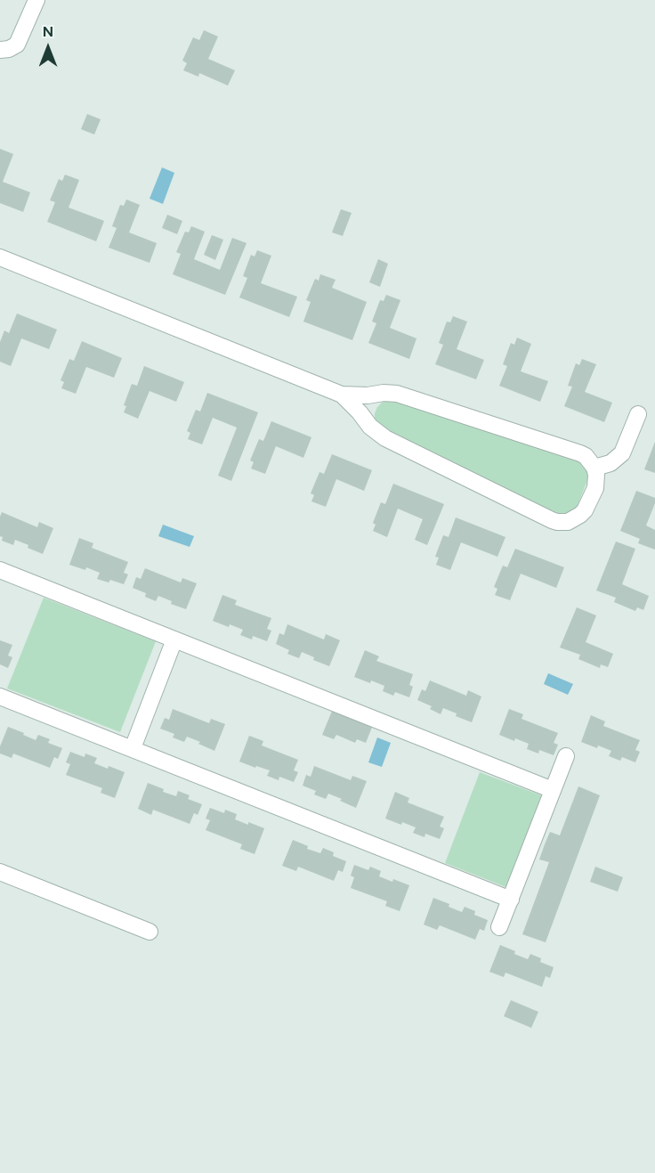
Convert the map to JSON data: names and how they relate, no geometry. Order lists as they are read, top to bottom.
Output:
{
  "north": "top"
}
